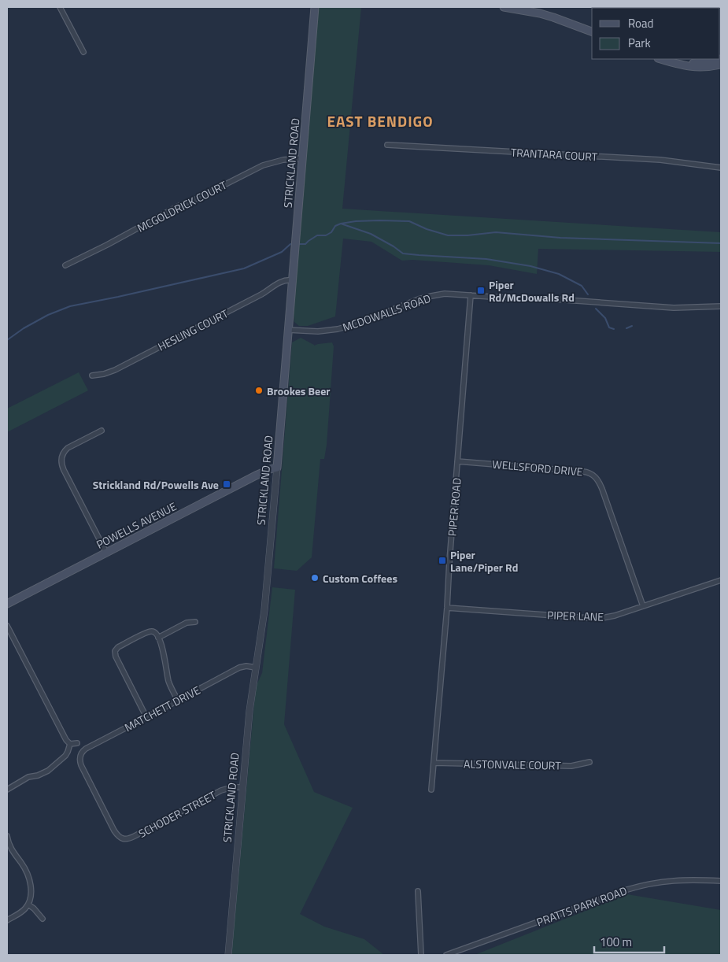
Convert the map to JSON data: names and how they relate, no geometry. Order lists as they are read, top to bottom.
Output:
{
  "streets": {
    "main road": ["STRICKLAND ROAD", "POWELLS AVENUE"],
    "street": [
      "TRANTARA COURT",
      "MCGOLDRICK COURT",
      "MCDOWALLS ROAD",
      "HESLING COURT",
      "WELLSFORD DRIVE",
      "PIPER ROAD",
      "PIPER LANE",
      "MATCHETT DRIVE",
      "ALSTONVALE COURT",
      "SCHODER STREET",
      "PRATTS PARK ROAD"
    ]
  },
  "crossings": [
    ["STRICKLAND ROAD", "MCGOLDRICK COURT"],
    ["STRICKLAND ROAD", "MCDOWALLS ROAD"],
    ["STRICKLAND ROAD", "HESLING COURT"],
    ["STRICKLAND ROAD", "POWELLS AVENUE"],
    ["STRICKLAND ROAD", "MATCHETT DRIVE"],
    ["STRICKLAND ROAD", "SCHODER STREET"],
    ["MCDOWALLS ROAD", "PIPER ROAD"],
    ["WELLSFORD DRIVE", "PIPER ROAD"],
    ["WELLSFORD DRIVE", "PIPER LANE"],
    ["PIPER ROAD", "PIPER LANE"],
    ["PIPER ROAD", "ALSTONVALE COURT"],
    ["MATCHETT DRIVE", "SCHODER STREET"]
  ],
  "districts": ["EAST BENDIGO"],
  "places": {
    "transit": ["Piper Rd/McDowalls Rd", "Strickland Rd/Powells Ave", "Piper Lane/Piper Rd"],
    "other": ["Brookes Beer", "Custom Coffees"]
  },
  "legend": ["Road", "Park"],
  "scale_bar": "100 m"
}
